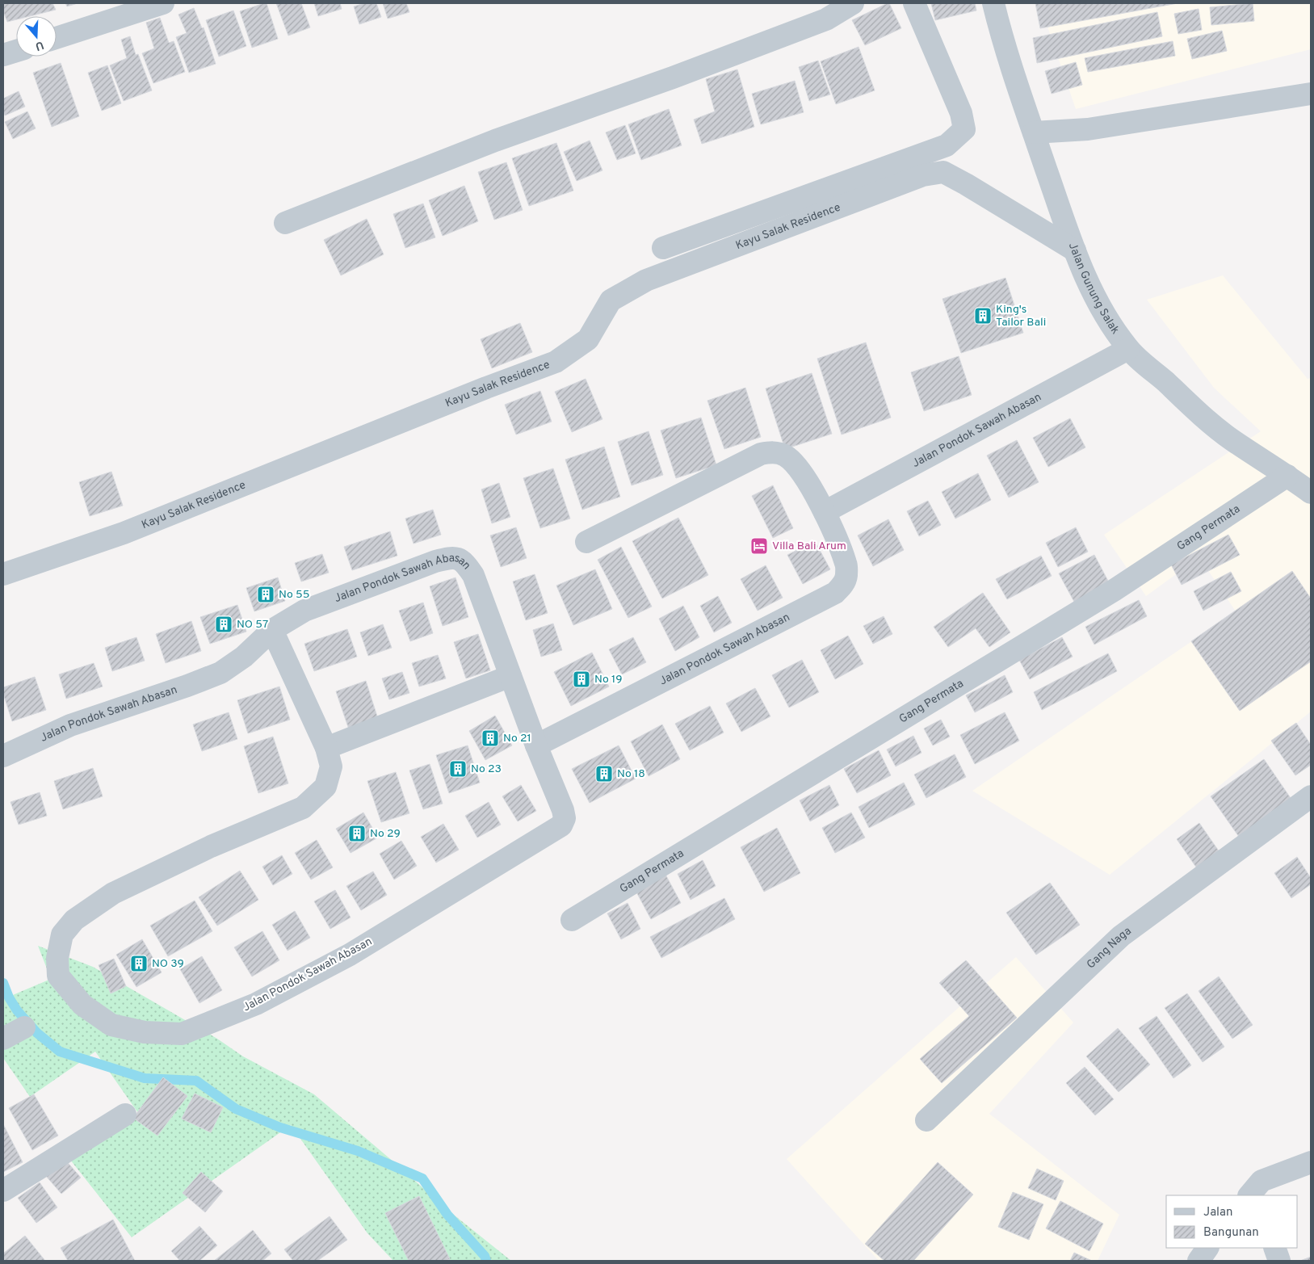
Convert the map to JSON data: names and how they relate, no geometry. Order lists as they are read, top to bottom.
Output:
{
  "streets": {
    "street": [
      "Kayu Salak Residence",
      "Jalan Gunung Salak",
      "Jalan Pondok Sawah Abasan",
      "Gang Permata",
      "Gang Naga"
    ]
  },
  "crossings": [
    ["Kayu Salak Residence", "Jalan Gunung Salak"],
    ["Jalan Gunung Salak", "Jalan Pondok Sawah Abasan"],
    ["Jalan Gunung Salak", "Gang Permata"]
  ],
  "places": {
    "building": [
      "King's Tailor Bali",
      "No 55",
      "NO 57",
      "No 19",
      "No 21",
      "No 23",
      "No 18",
      "No 29",
      "NO 39"
    ],
    "hotel": ["Villa Bali Arum"]
  },
  "legend": ["Jalan", "Bangunan"],
  "north": "bottom"
}
